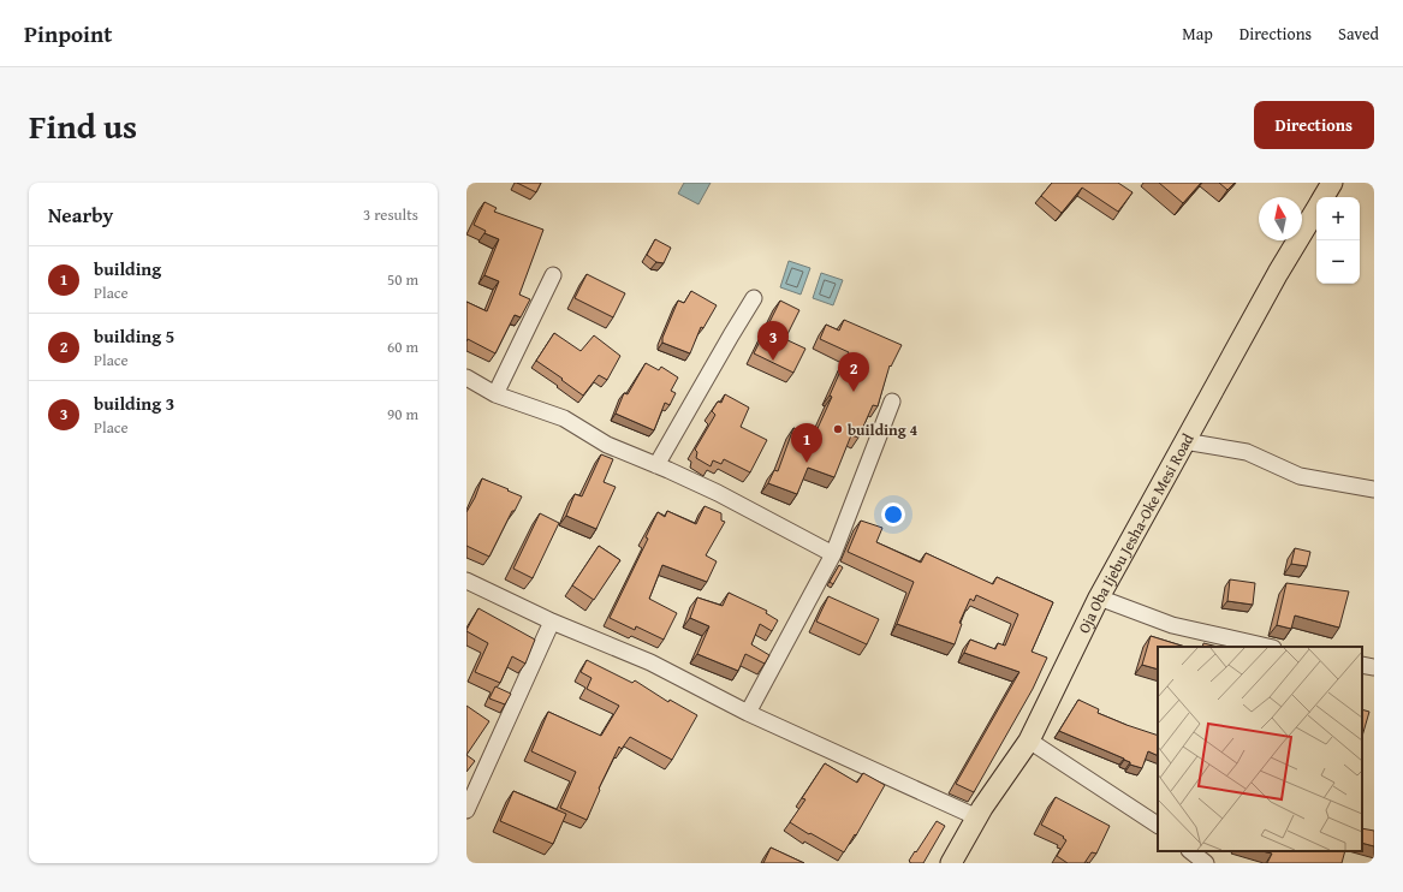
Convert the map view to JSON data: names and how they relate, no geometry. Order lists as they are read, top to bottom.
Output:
{
  "streets": {
    "main road": ["Oja Oba Ijebu Jesha-Oke Mesi Road"]
  },
  "places": ["building 4"],
  "north": "top",
  "page": {
    "header": "Pinpoint",
    "nav": ["Map", "Directions", "Saved"],
    "title": "Find us",
    "buttons": "Directions",
    "heading": ["Nearby", "3 results"],
    "map_buttons": ["+", "−"],
    "list": [
      {
        "mark": "1",
        "name": "building",
        "note": "Place",
        "value": "50 m"
      },
      {
        "mark": "2",
        "name": "building 5",
        "note": "Place",
        "value": "60 m"
      },
      {
        "mark": "3",
        "name": "building 3",
        "note": "Place",
        "value": "90 m"
      }
    ],
    "pins": ["3", "2", "1"]
  }
}
